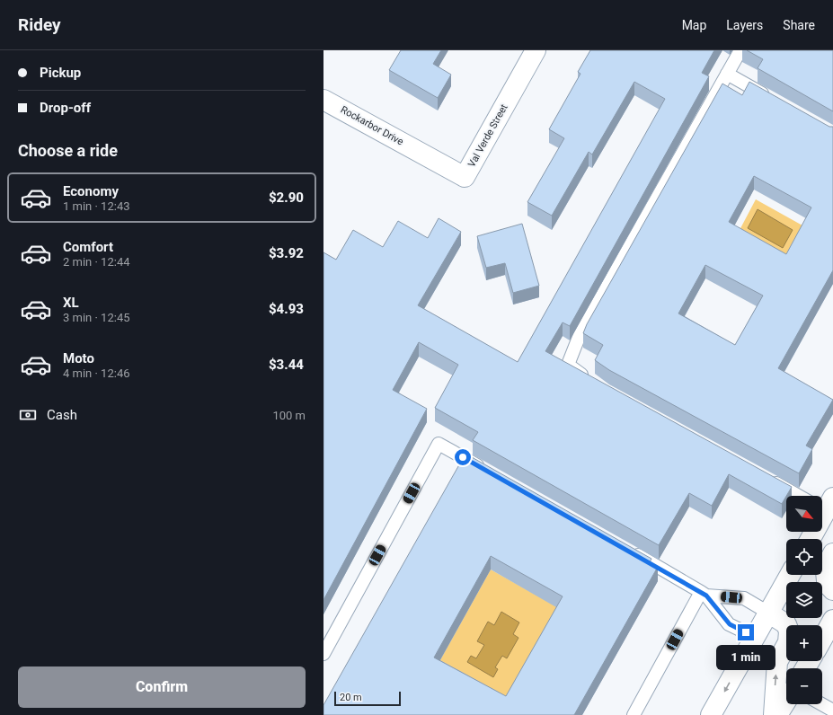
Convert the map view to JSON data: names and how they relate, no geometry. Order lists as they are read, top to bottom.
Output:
{
  "streets": {
    "main road": ["Rockarbor Drive", "Val Verde Street"]
  },
  "crossings": [
    ["Rockarbor Drive", "Val Verde Street"]
  ],
  "scale_bar": "20 m",
  "north": "bottom right",
  "page": {
    "header": "Ridey",
    "nav": ["Map", "Layers", "Share"],
    "banner": ["Pickup", "Drop-off"],
    "heading": "Choose a ride",
    "list": [
      {
        "name": "Economy",
        "note": "1 min · 12:43",
        "value": "$2.90"
      },
      {
        "name": "Comfort",
        "note": "2 min · 12:44",
        "value": "$3.92"
      },
      {
        "name": "XL",
        "note": "3 min · 12:45",
        "value": "$4.93"
      },
      {
        "name": "Moto",
        "note": "4 min · 12:46",
        "value": "$3.44"
      }
    ],
    "pay": ["Cash", "100 m"],
    "map_buttons": ["+", "−"],
    "bubble": "1 min",
    "buttons": "Confirm",
    "scale": "20 m"
  }
}
